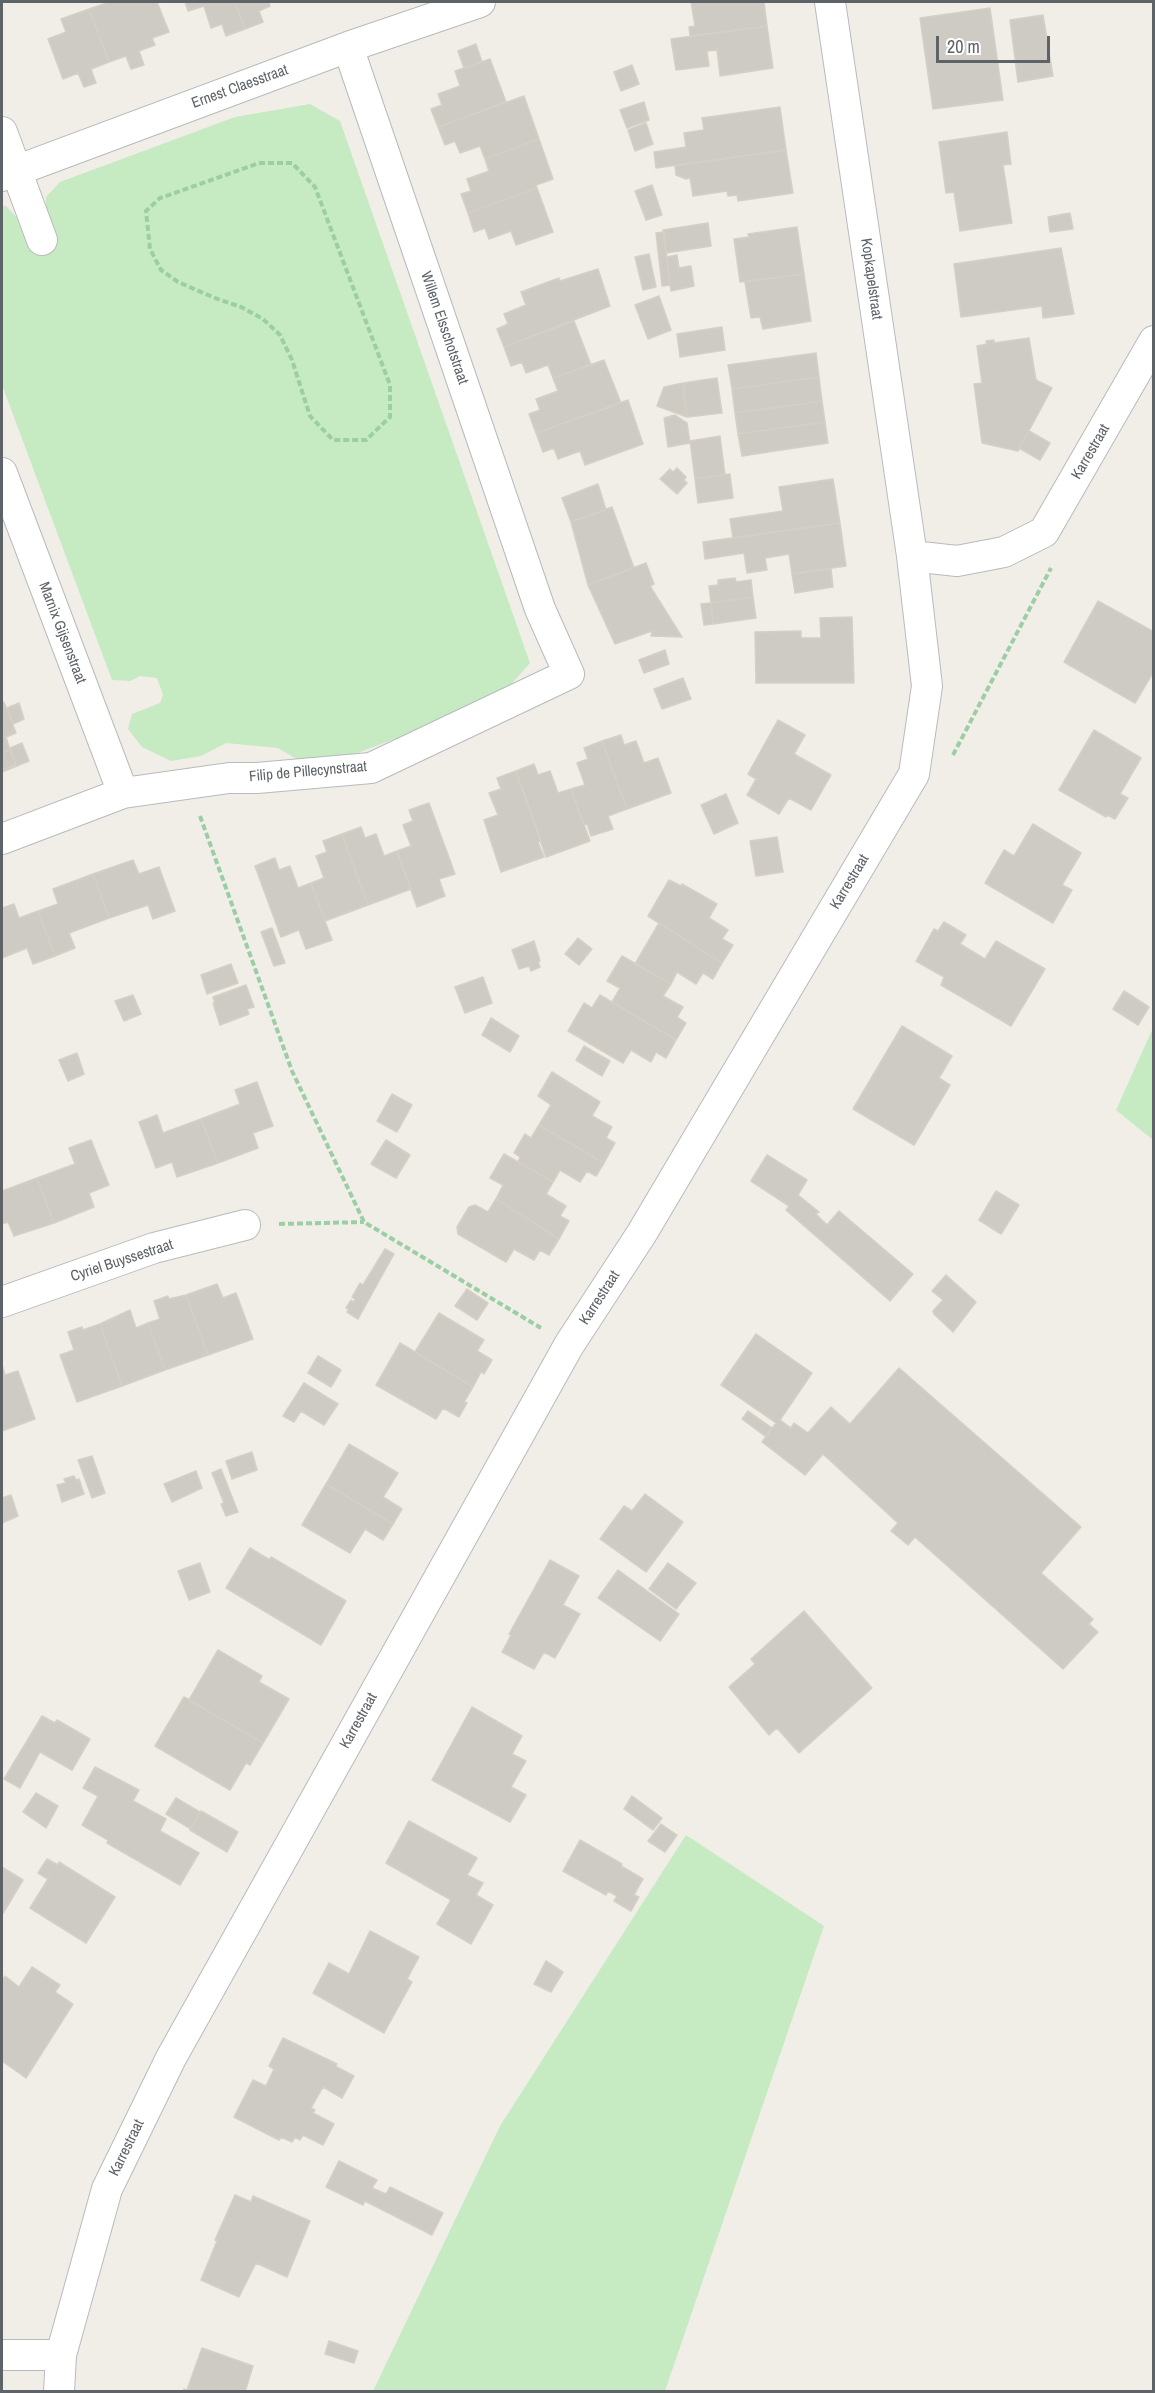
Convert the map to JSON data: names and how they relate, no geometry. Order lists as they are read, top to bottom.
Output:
{
  "streets": {
    "street": [
      "Ernest Claesstraat",
      "Kopkapelstraat",
      "Willem Elsschotstraat",
      "Karrestraat",
      "Marnix Gijsenstraat",
      "Filip de Pillecynstraat",
      "Cyriel Buyssestraat"
    ]
  },
  "crossings": [
    ["Ernest Claesstraat", "Willem Elsschotstraat"],
    ["Kopkapelstraat", "Karrestraat"],
    ["Willem Elsschotstraat", "Filip de Pillecynstraat"],
    ["Marnix Gijsenstraat", "Filip de Pillecynstraat"]
  ],
  "scale_bar": "20 m"
}
